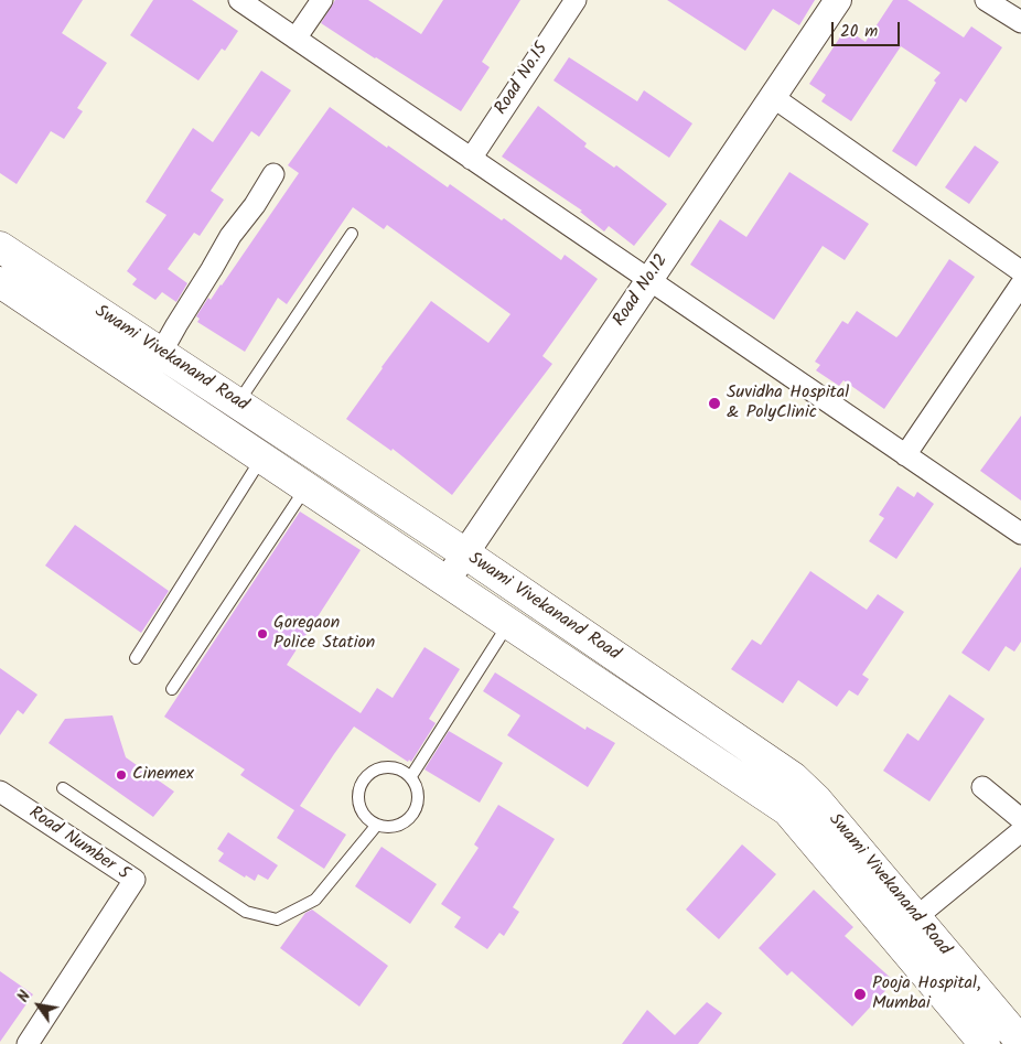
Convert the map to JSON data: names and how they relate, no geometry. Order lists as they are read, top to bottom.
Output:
{
  "streets": {
    "main road": ["Swami Vivekanand Road"],
    "street": ["Road No.15", "Road No.12", "Road Number 5"]
  },
  "crossings": [
    ["Road No.12", "Swami Vivekanand Road"]
  ],
  "places": [
    "Suvidha Hospital & PolyClinic",
    "Goregaon Police Station",
    "Cinemex",
    "Pooja Hospital, Mumbai"
  ],
  "scale_bar": "20 m",
  "north": "top left"
}
